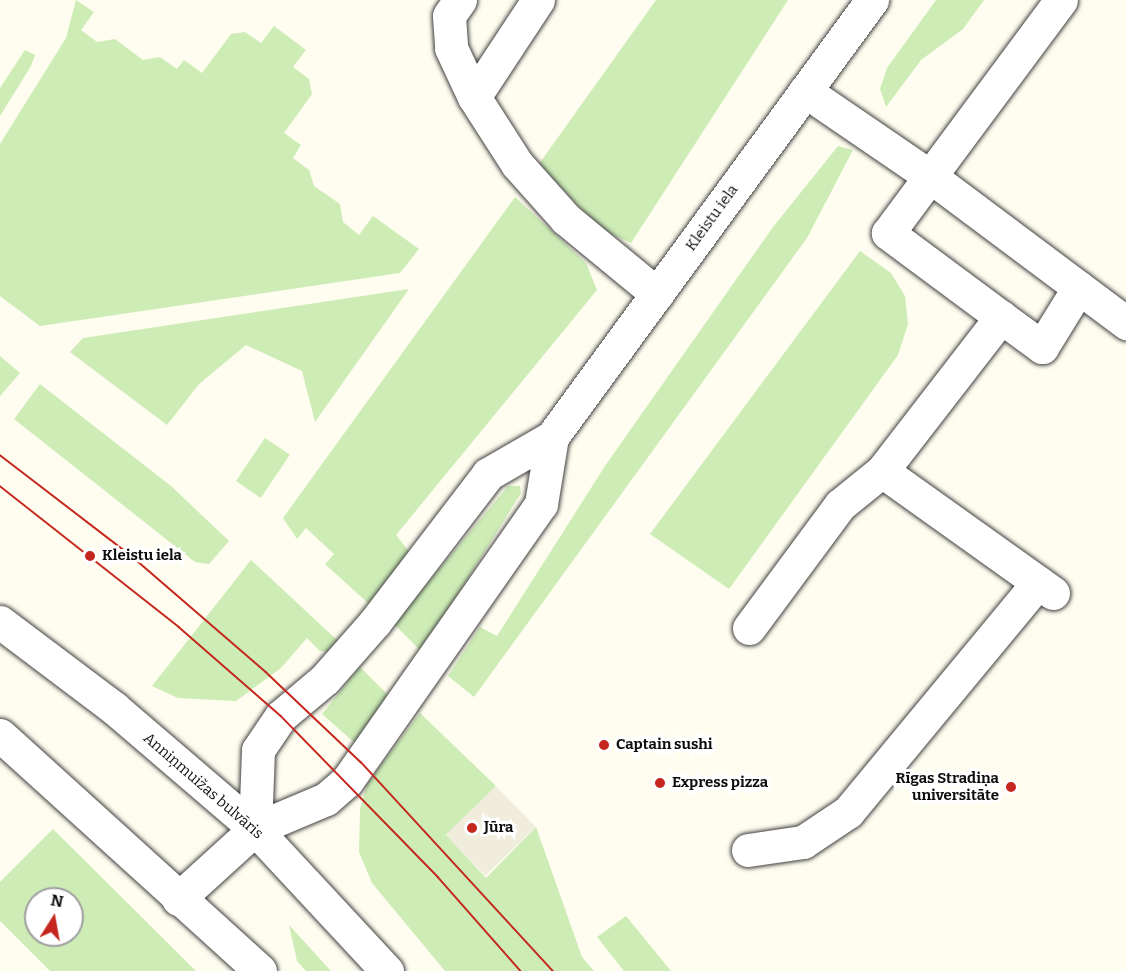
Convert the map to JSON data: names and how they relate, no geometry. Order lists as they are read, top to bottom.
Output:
{
  "streets": {
    "street": ["Kleistu iela", "Anniņmuižas bulvāris"]
  },
  "crossings": [
    ["Kleistu iela", "Anniņmuižas bulvāris"]
  ],
  "places": [
    "Kleistu iela",
    "Captain sushi",
    "Express pizza",
    "Rīgas Stradiņa universitāte",
    "Jūra"
  ],
  "north": "top"
}
